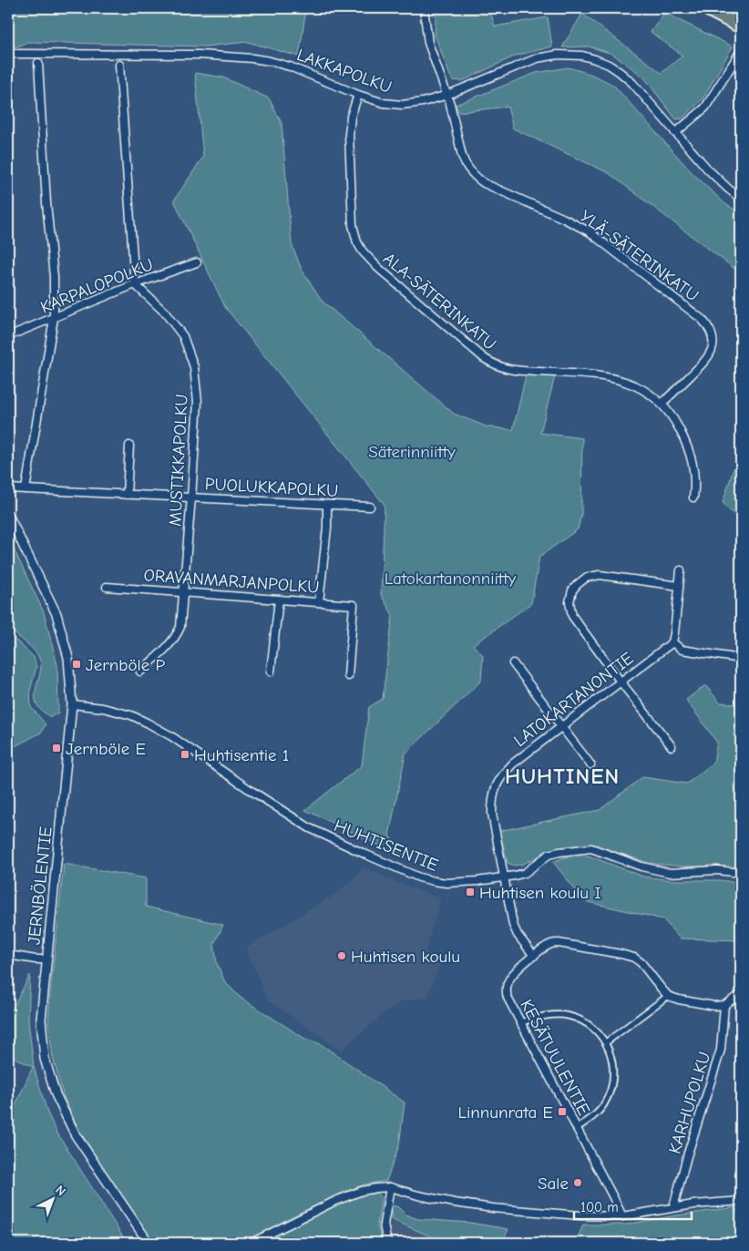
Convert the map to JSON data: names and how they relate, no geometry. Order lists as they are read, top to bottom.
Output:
{
  "streets": {
    "street": [
      "LAKKAPOLKU",
      "YLÄ-SÄTERINKATU",
      "KARPALOPOLKU",
      "ALA-SÄTERINKATU",
      "MUSTIKKAPOLKU",
      "PUOLUKKAPOLKU",
      "ORAVANMARJANPOLKU",
      "LATOKARTANONTIE",
      "HUHTISENTIE",
      "JERNBÖLENTIE",
      "KESÄTUULENTIE",
      "KARHUPOLKU"
    ]
  },
  "crossings": [
    ["LAKKAPOLKU", "YLÄ-SÄTERINKATU"],
    ["LAKKAPOLKU", "ALA-SÄTERINKATU"],
    ["YLÄ-SÄTERINKATU", "ALA-SÄTERINKATU"],
    ["KARPALOPOLKU", "MUSTIKKAPOLKU"],
    ["MUSTIKKAPOLKU", "PUOLUKKAPOLKU"],
    ["MUSTIKKAPOLKU", "ORAVANMARJANPOLKU"],
    ["LATOKARTANONTIE", "HUHTISENTIE"],
    ["LATOKARTANONTIE", "KESÄTUULENTIE"],
    ["HUHTISENTIE", "JERNBÖLENTIE"]
  ],
  "districts": ["HUHTINEN"],
  "parks": ["Säterinniitty", "Latokartanonniitty"],
  "places": {
    "transit": [
      "Jernböle P",
      "Jernböle E",
      "Huhtisentie 1",
      "Huhtisen koulu I",
      "Linnunrata E"
    ],
    "other": ["Huhtisen koulu", "Sale"]
  },
  "scale_bar": "100 m",
  "north": "top right"
}
